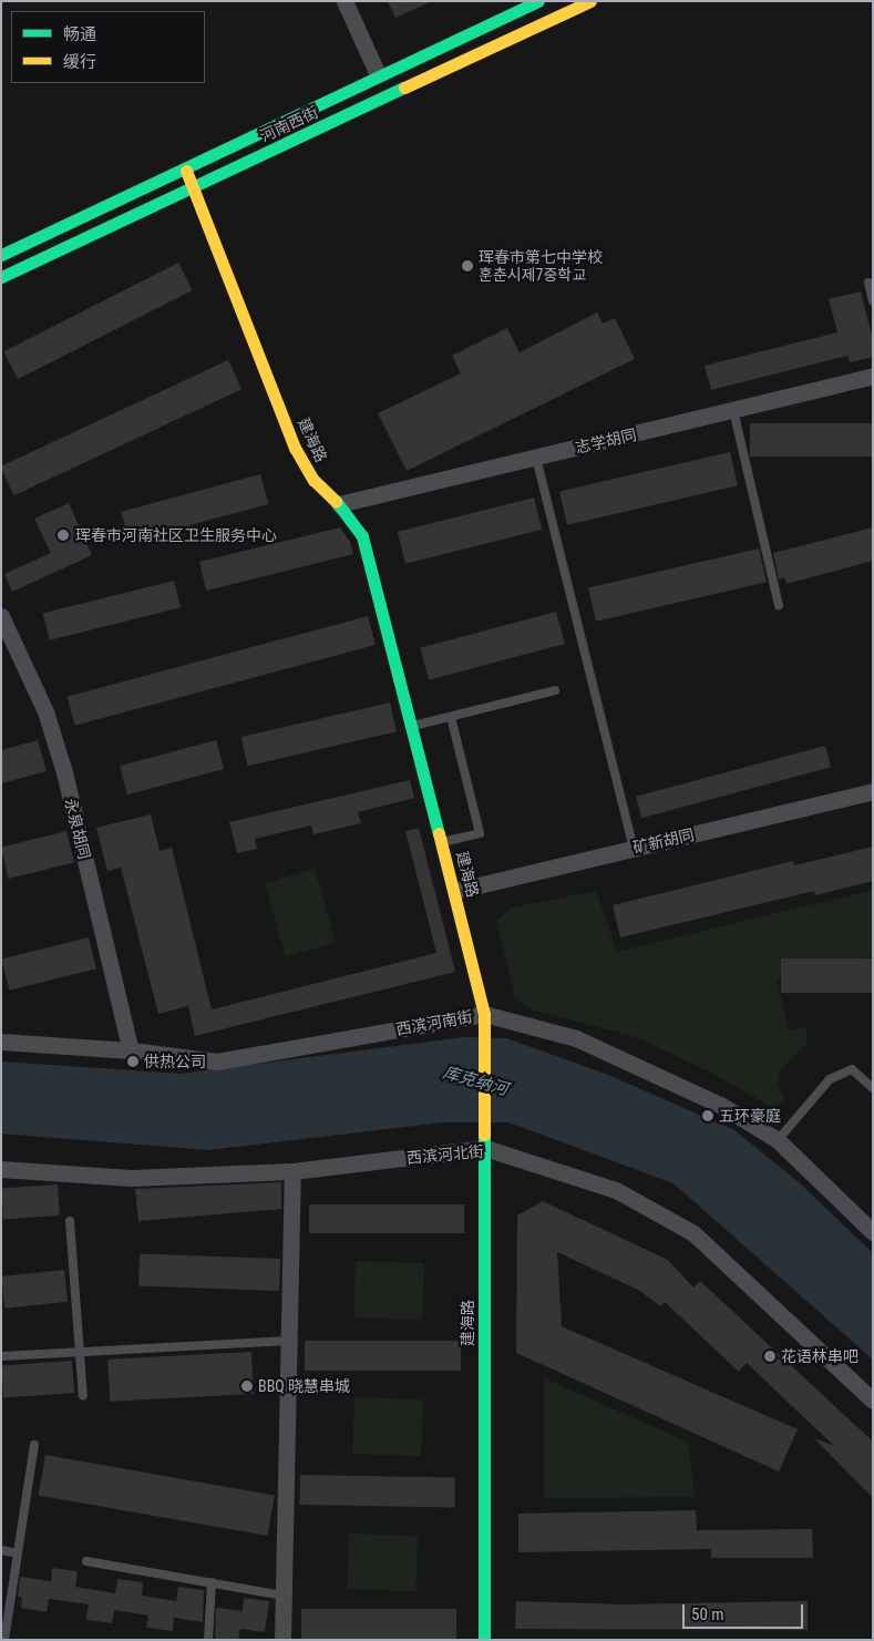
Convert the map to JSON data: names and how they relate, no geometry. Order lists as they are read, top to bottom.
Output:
{
  "streets": {
    "street": [
      "河南西街",
      "建海路",
      "志学胡同",
      "永泉胡同",
      "矿新胡同",
      "西滨河南街",
      "西滨河北街"
    ]
  },
  "crossings": [
    ["河南西街", "建海路"],
    ["建海路", "志学胡同"],
    ["建海路", "矿新胡同"],
    ["建海路", "西滨河南街"],
    ["建海路", "西滨河北街"],
    ["永泉胡同", "西滨河南街"]
  ],
  "water": ["库克纳河"],
  "places": [
    "珲春市第七中学校 훈춘시제7중학교",
    "珲春市河南社区卫生服务中心",
    "供热公司",
    "五环豪庭",
    "花语林串吧",
    "BBQ 晓慧串城"
  ],
  "legend": ["畅通", "缓行"],
  "scale_bar": "50 m"
}
